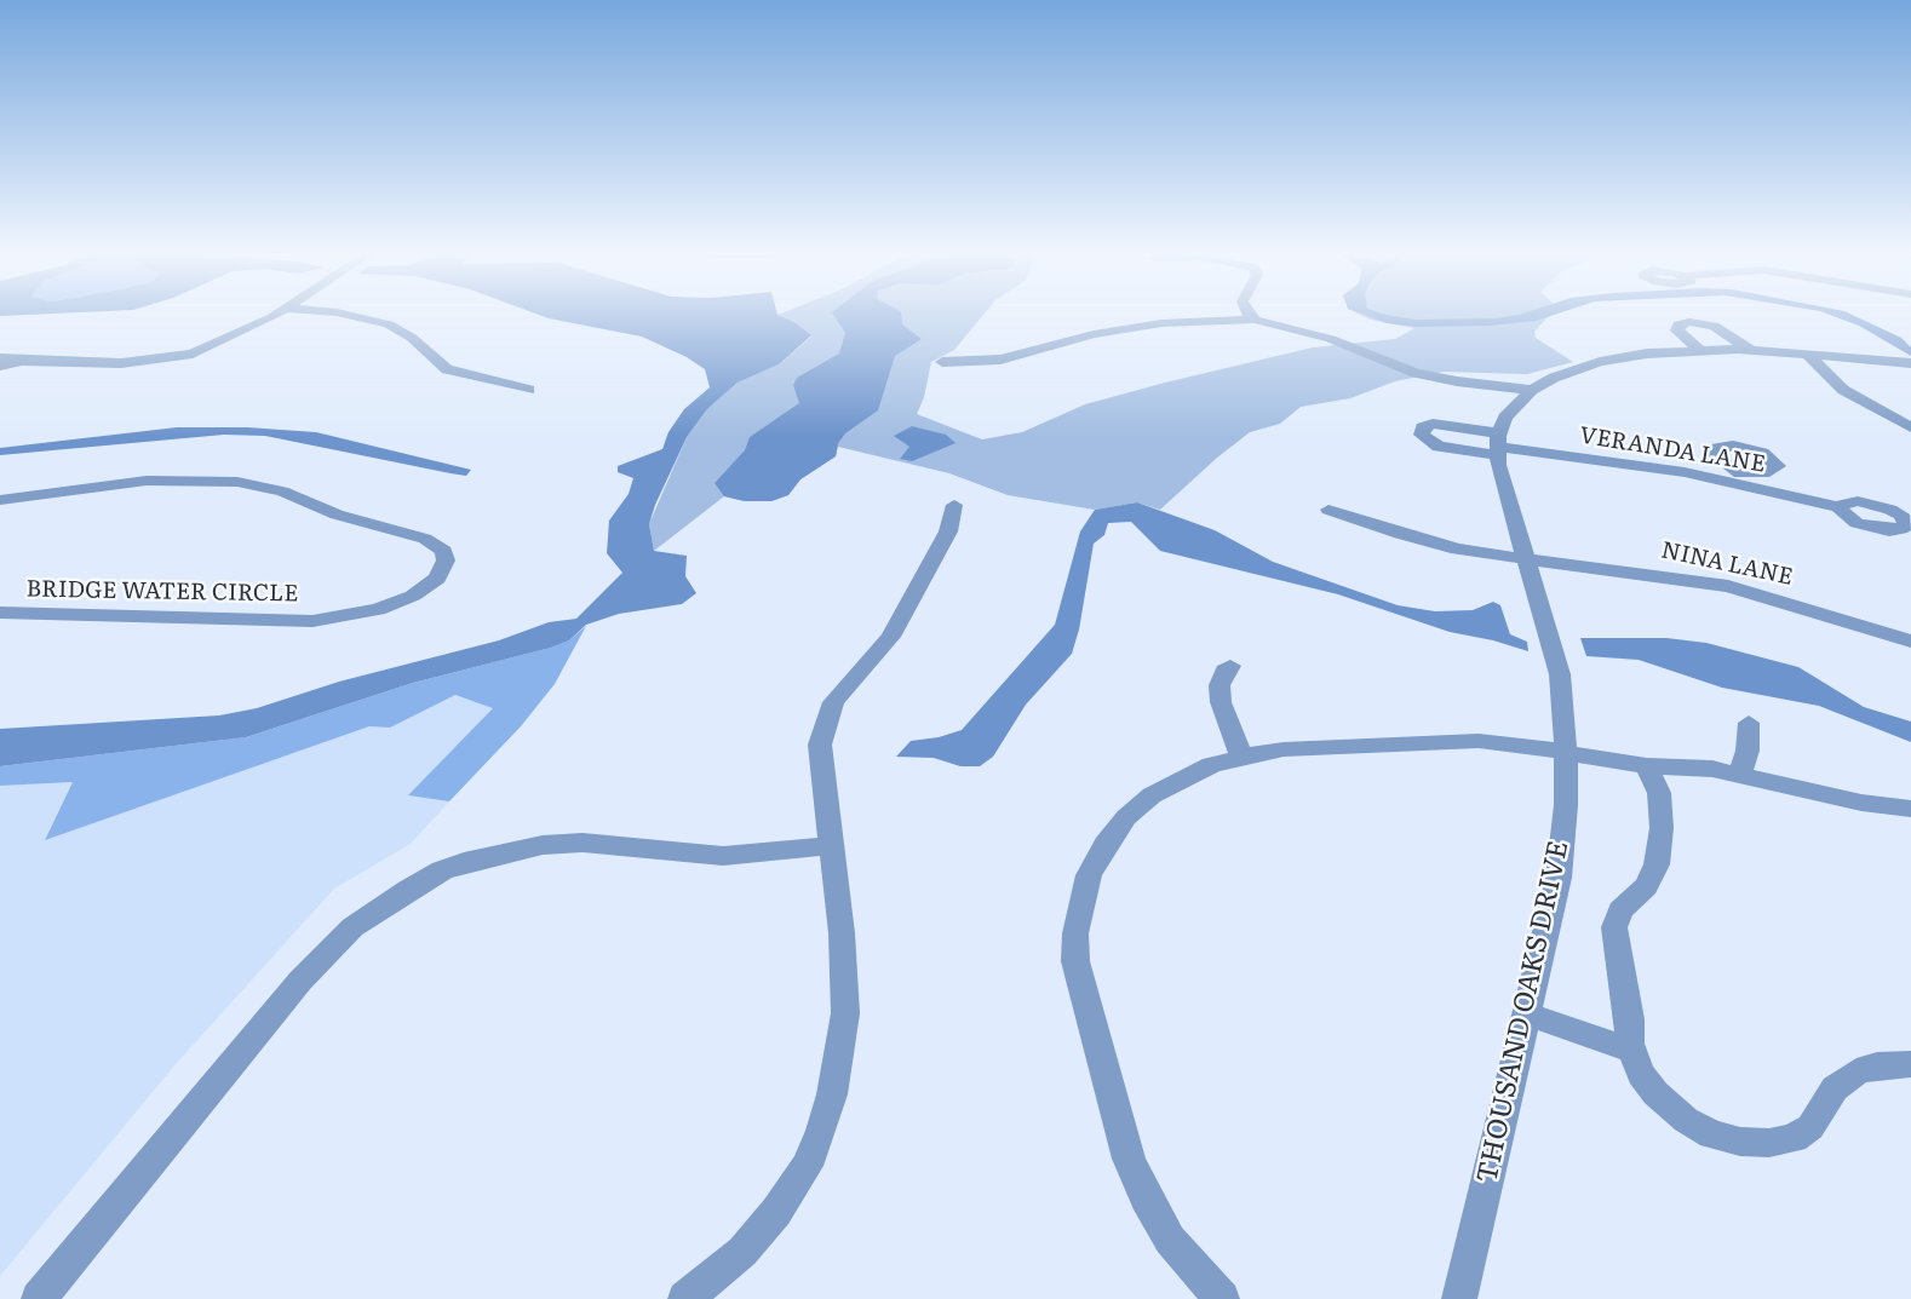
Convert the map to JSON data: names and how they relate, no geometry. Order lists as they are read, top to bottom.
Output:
{
  "streets": {
    "street": [
      "VERANDA LANE",
      "NINA LANE",
      "BRIDGE WATER CIRCLE",
      "THOUSAND OAKS DRIVE"
    ]
  },
  "crossings": [
    ["VERANDA LANE", "THOUSAND OAKS DRIVE"],
    ["NINA LANE", "THOUSAND OAKS DRIVE"]
  ]
}
